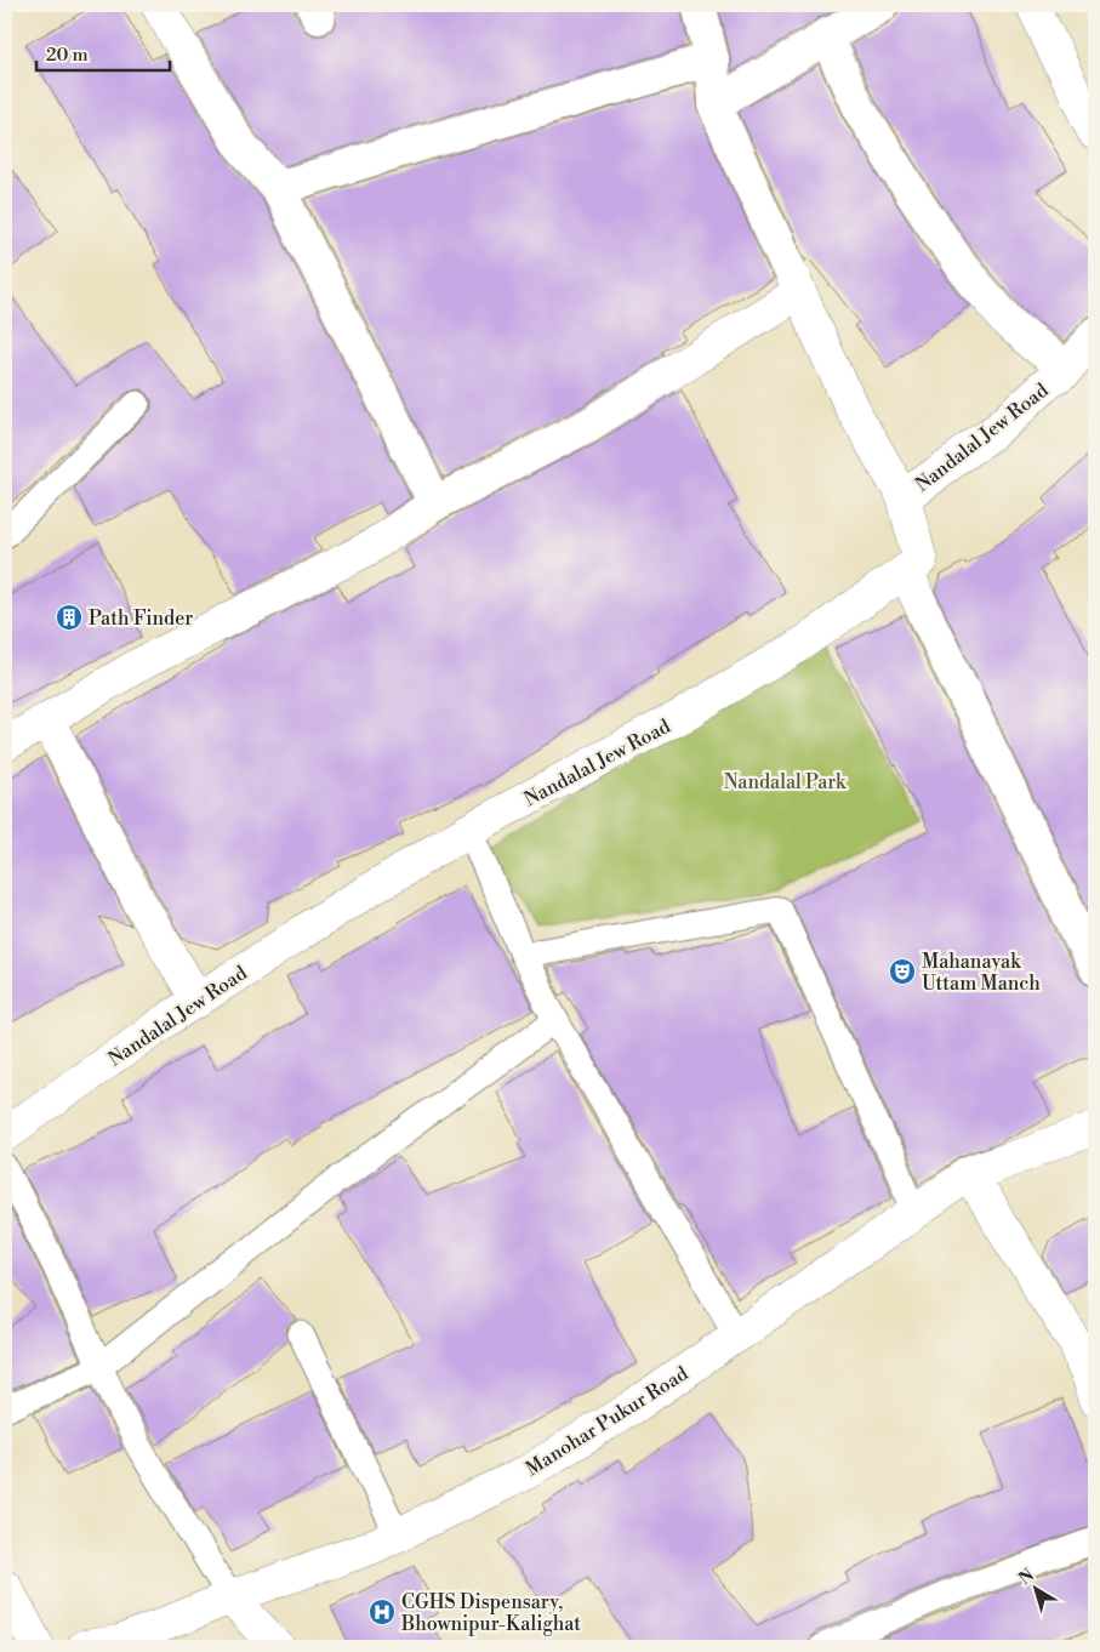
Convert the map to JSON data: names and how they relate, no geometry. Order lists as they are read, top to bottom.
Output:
{
  "streets": {
    "street": ["Nandalal Jew Road", "Manohar Pukur Road"]
  },
  "parks": ["Nandalal Park"],
  "places": {
    "building": ["Path Finder"],
    "theatre": ["Mahanayak Uttam Manch"],
    "hospital": ["CGHS Dispensary, Bhownipur-Kalighat"]
  },
  "scale_bar": "20 m",
  "north": "top left"
}
